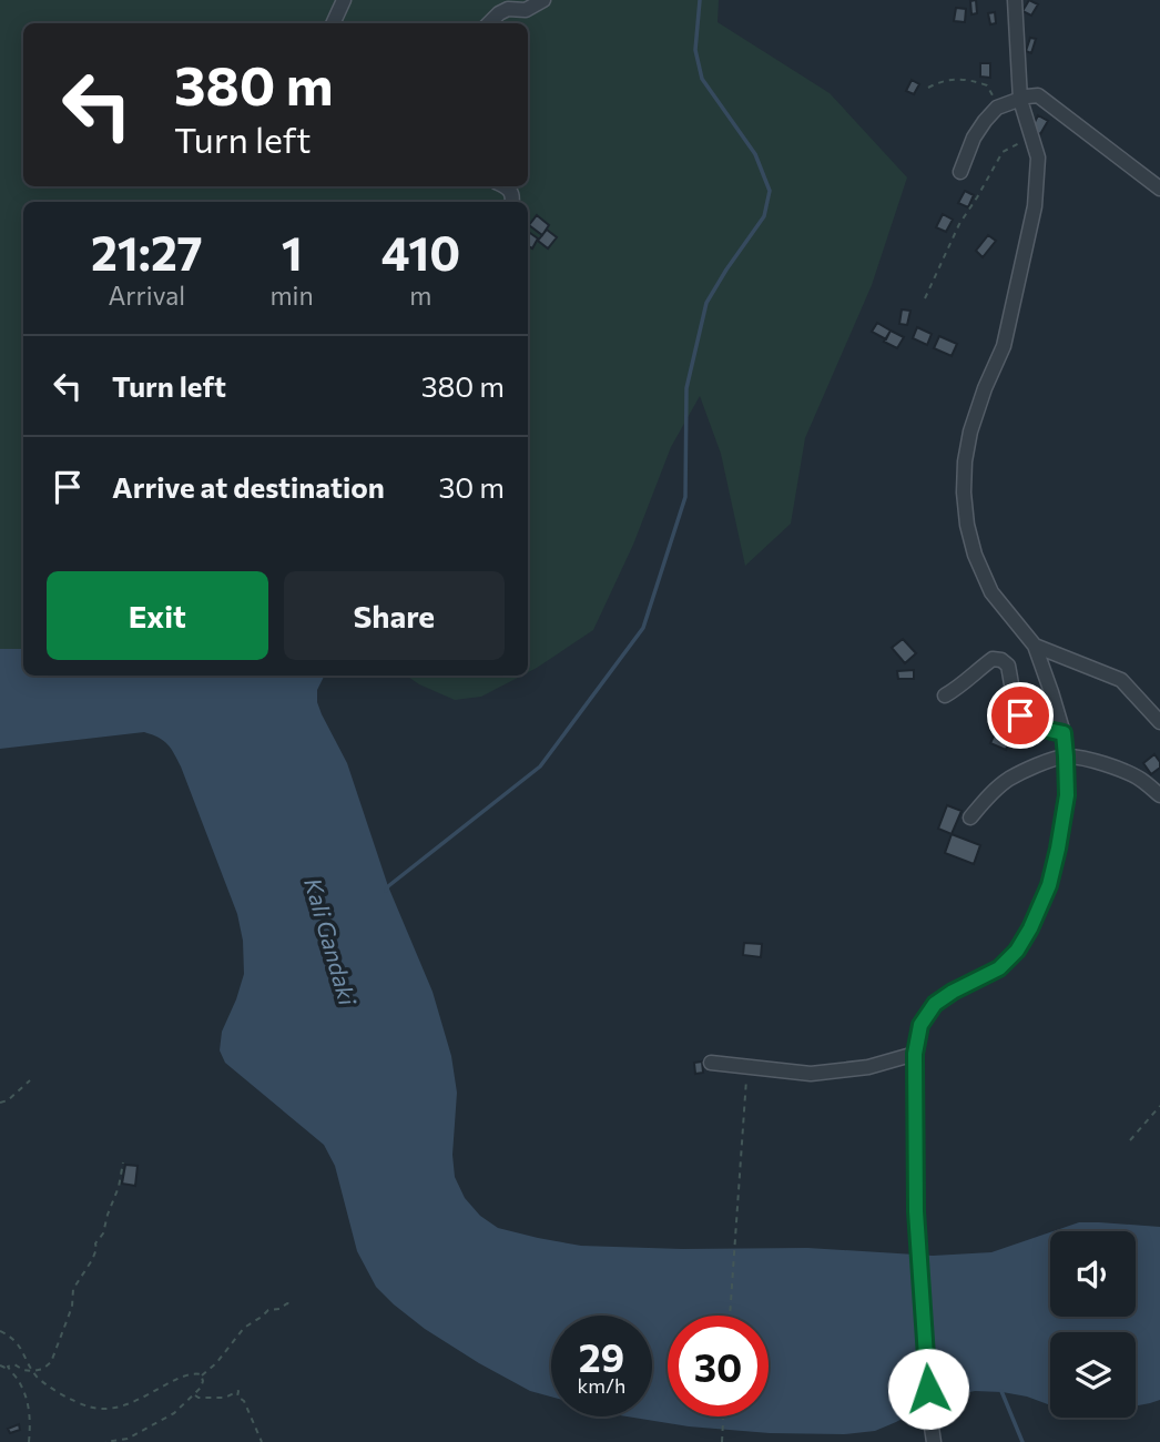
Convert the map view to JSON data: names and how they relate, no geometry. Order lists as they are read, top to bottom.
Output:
{
  "water": ["Kali Gandaki"],
  "page": {
    "turn": ["380 m", "Turn left"],
    "eta": [
      "21:27",
      "Arrival",
      "1",
      "min",
      "410",
      "m"
    ],
    "list": [
      {
        "name": "Turn left",
        "value": "380 m"
      },
      {
        "name": "Arrive at destination",
        "value": "30 m"
      }
    ],
    "buttons": ["Exit", "Share"],
    "speed": "29 km/h",
    "limit": "30"
  }
}
